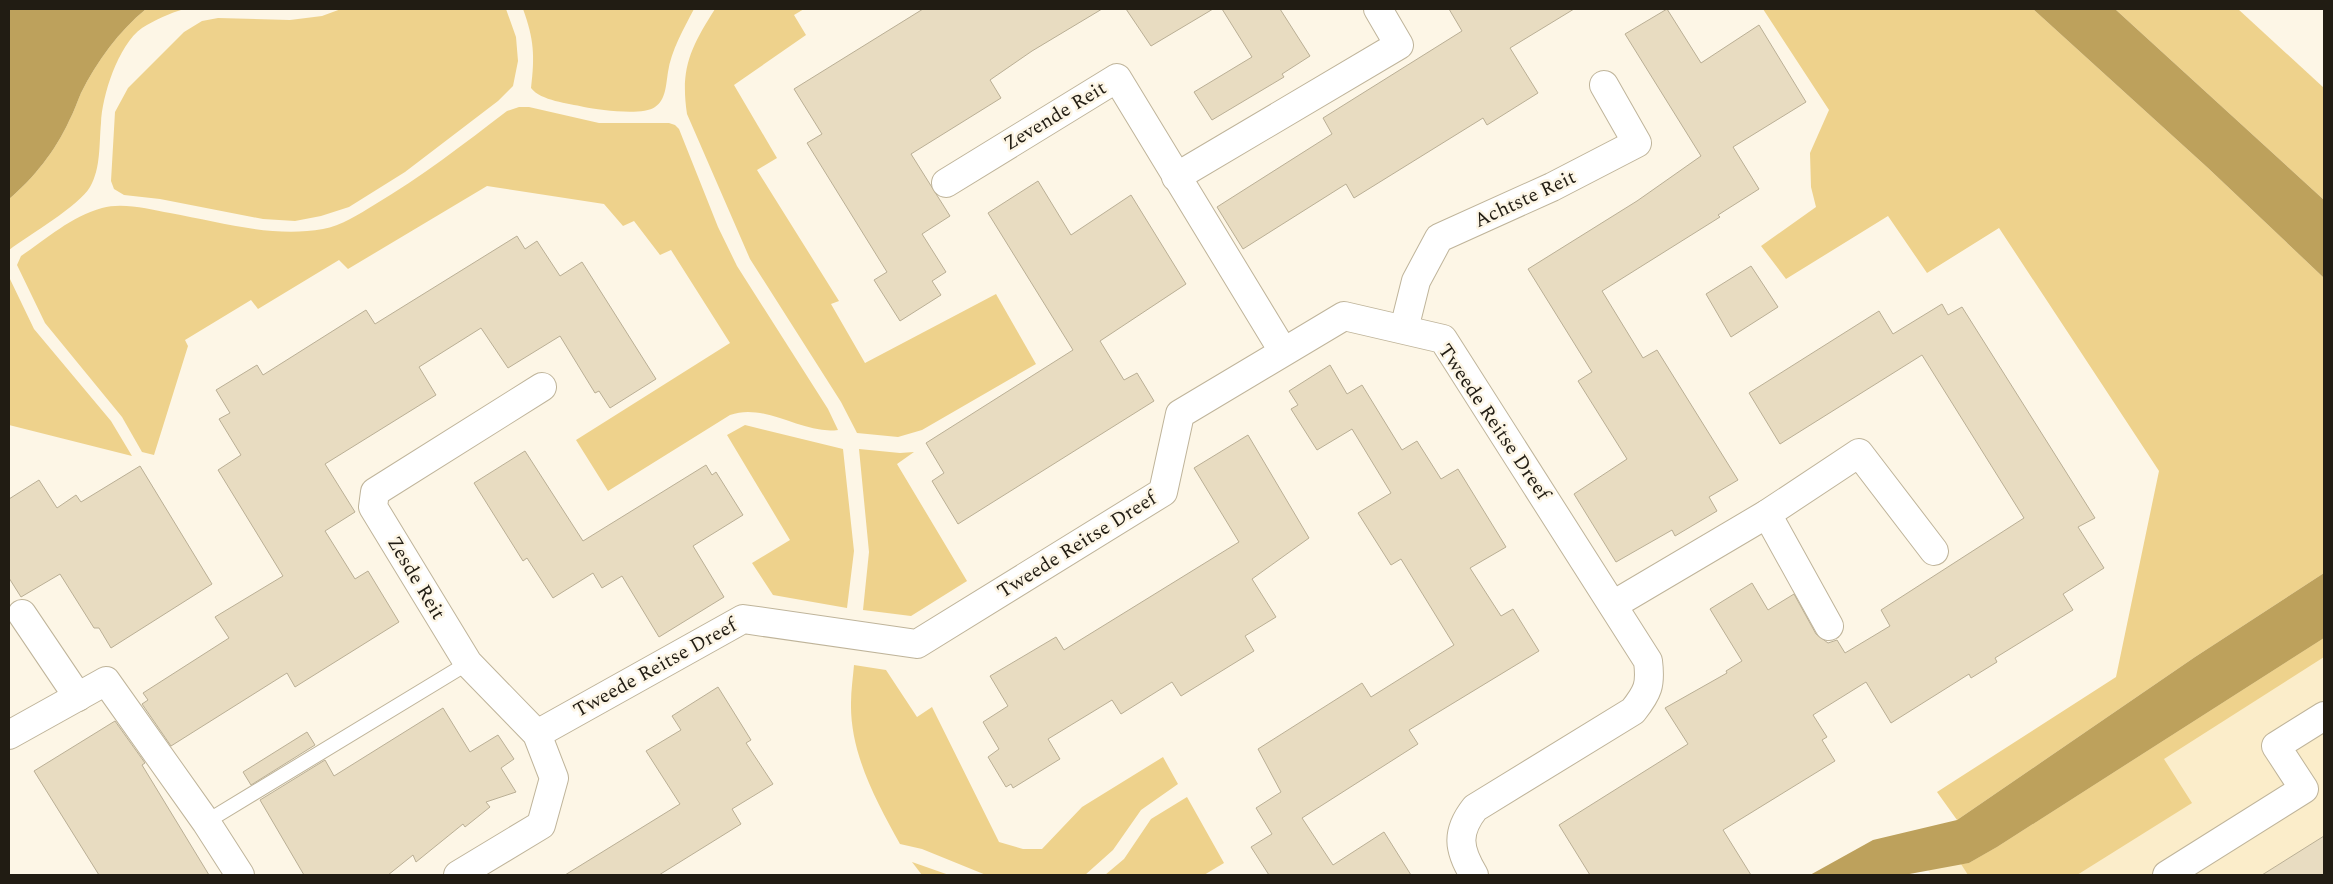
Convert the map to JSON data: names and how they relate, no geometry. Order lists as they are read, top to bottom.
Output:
{
  "streets": {
    "street": [
      "Zevende Reit",
      "Achtste Reit",
      "Tweede Reitse Dreef",
      "Zesde Reit"
    ]
  },
  "crossings": [
    ["Zevende Reit", "Tweede Reitse Dreef"],
    ["Achtste Reit", "Tweede Reitse Dreef"],
    ["Tweede Reitse Dreef", "Zesde Reit"]
  ]
}
